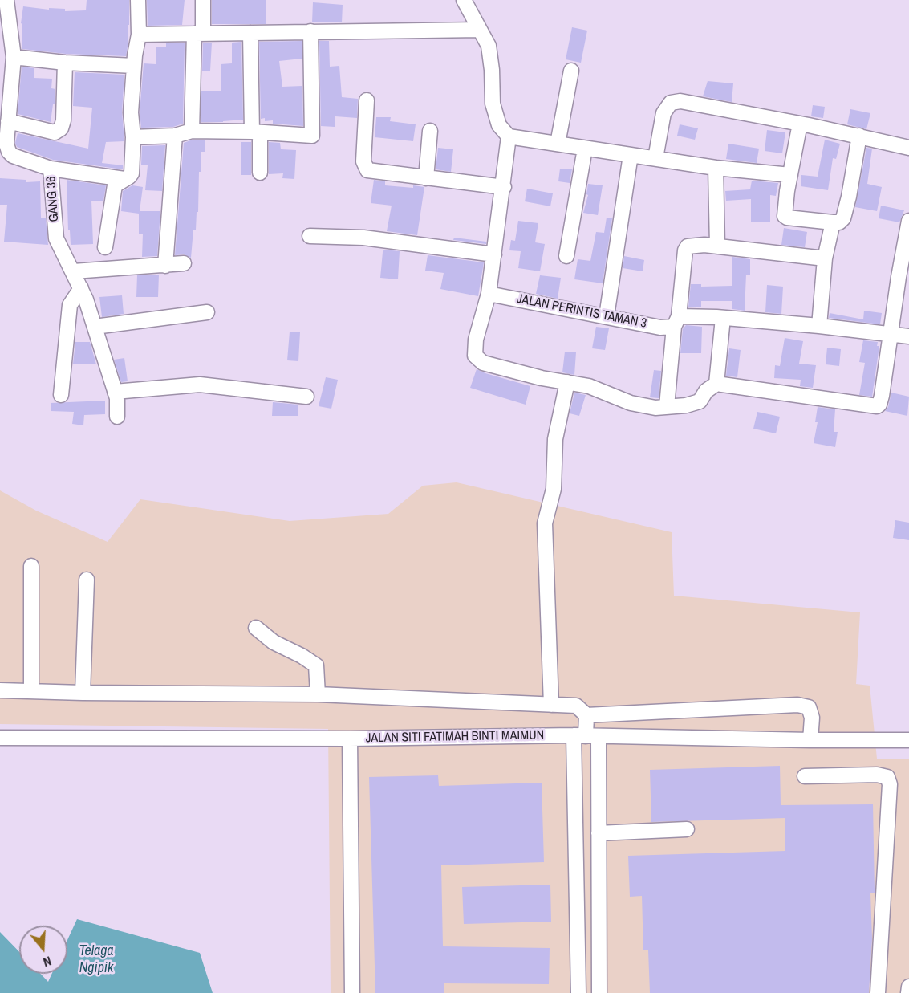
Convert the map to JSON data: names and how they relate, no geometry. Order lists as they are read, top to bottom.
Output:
{
  "streets": {
    "street": ["GANG 36", "JALAN PERINTIS TAMAN 3", "JALAN SITI FATIMAH BINTI MAIMUN"]
  },
  "water": ["Telaga Ngipik"],
  "north": "bottom"
}
